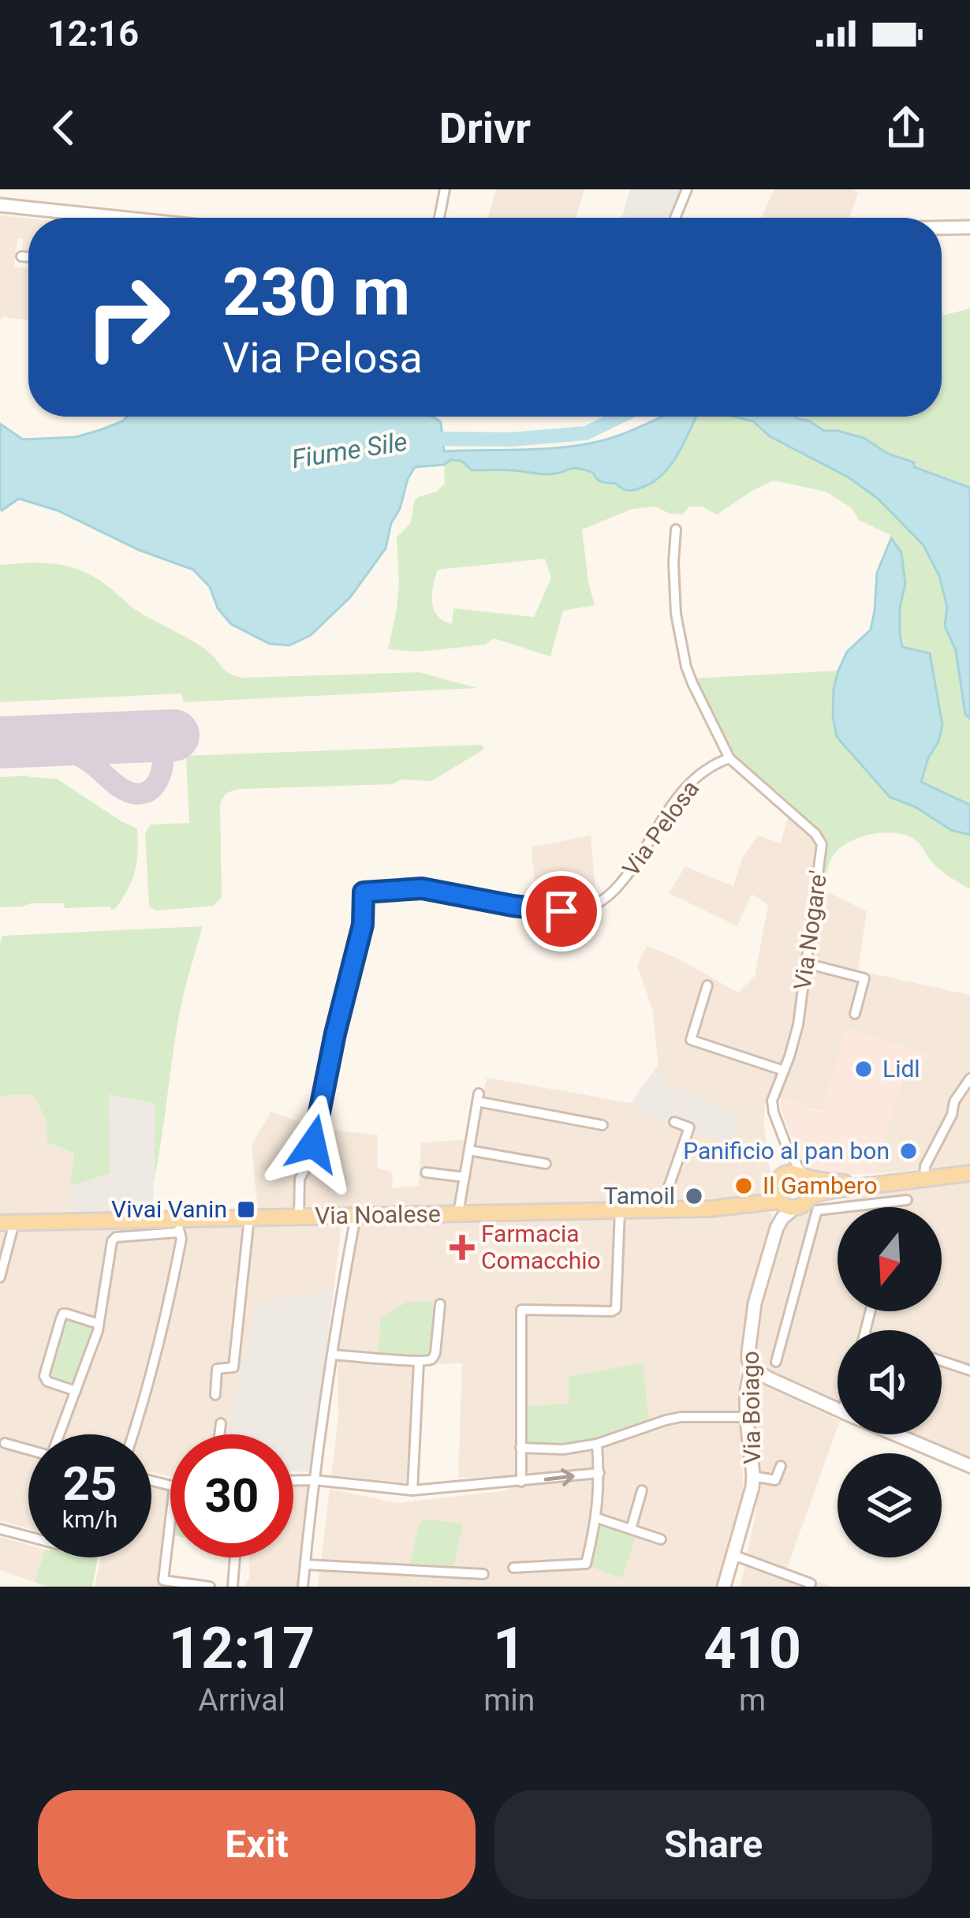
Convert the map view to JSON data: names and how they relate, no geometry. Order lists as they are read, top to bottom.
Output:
{
  "streets": {
    "main road": ["Via Noalese"],
    "street": ["Via Pelosa", "Via Nogare'", "Via Boiago"]
  },
  "crossings": [
    ["Via Pelosa", "Via Nogare'"],
    ["Via Pelosa", "Via Noalese"],
    ["Via Nogare'", "Via Noalese"],
    ["Via Noalese", "Via Boiago"]
  ],
  "water": ["Fiume Sile"],
  "places": {
    "other": [
      "Lidl",
      "Panificio al pan bon",
      "Il Gambero",
      "Tamoil"
    ],
    "transit": ["Vivai Vanin"],
    "health": ["Farmacia Comacchio"]
  },
  "north": "bottom",
  "page": {
    "status": "12:16",
    "header": "Drivr",
    "turn": ["230 m", "Via Pelosa"],
    "speed": "25 km/h",
    "limit": "30",
    "eta": [
      "12:17",
      "Arrival",
      "1",
      "min",
      "410",
      "m"
    ],
    "buttons": ["Exit", "Share"]
  }
}
